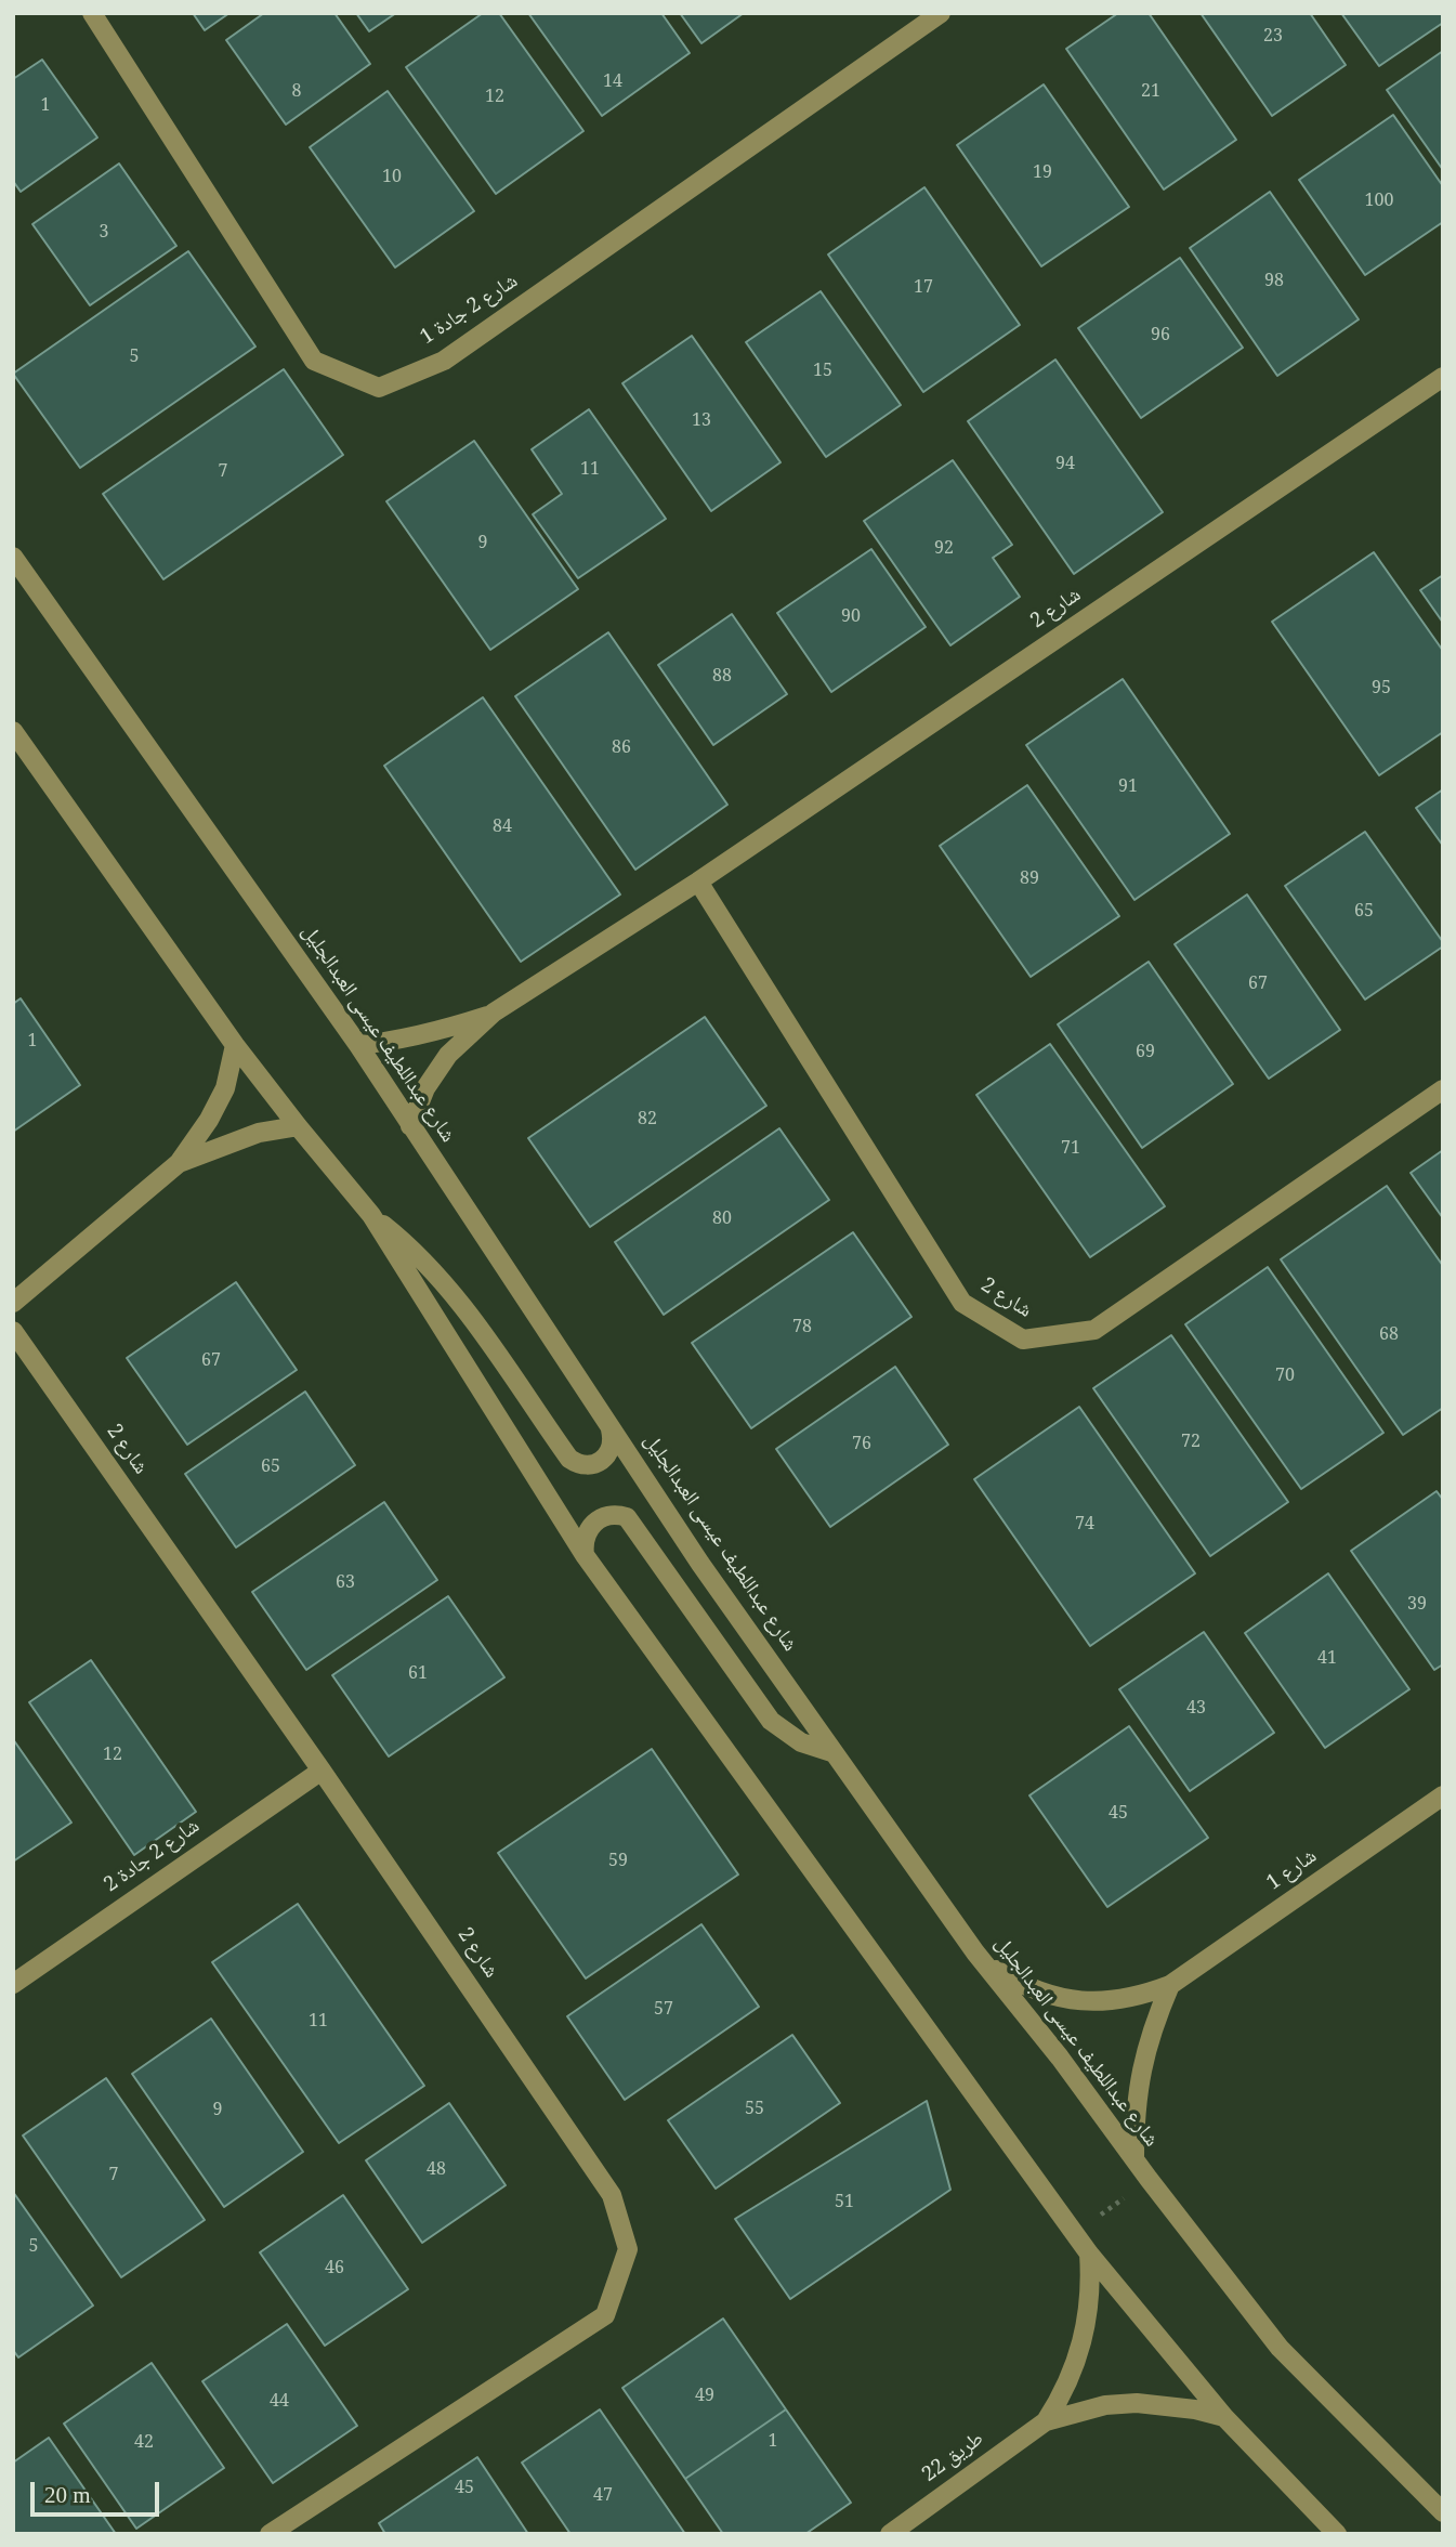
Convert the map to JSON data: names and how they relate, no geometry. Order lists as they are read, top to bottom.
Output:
{
  "streets": {
    "street": [
      "شارع 2 جادة 1",
      "شارع 2",
      "شارع عبداللطيف عيسى العبدالجليل",
      "شارع 2 جادة 2",
      "شارع 1",
      "طريق 22"
    ]
  },
  "crossings": [
    ["شارع 2", "شارع عبداللطيف عيسى العبدالجليل"],
    ["شارع 2", "شارع 2 جادة 2"],
    ["شارع عبداللطيف عيسى العبدالجليل", "شارع 1"]
  ],
  "house_numbers": [
    "23",
    "14",
    "8",
    "21",
    "12",
    "1",
    "19",
    "10",
    "100",
    "3",
    "98",
    "17",
    "96",
    "5",
    "15",
    "13",
    "94",
    "11",
    "7",
    "9",
    "92",
    "90",
    "88",
    "95",
    "86",
    "91",
    "84",
    "89",
    "65",
    "67",
    "1",
    "69",
    "82",
    "71",
    "80",
    "78",
    "68",
    "67",
    "70",
    "72",
    "76",
    "65",
    "74",
    "63",
    "39",
    "41",
    "61",
    "43",
    "12",
    "45",
    "59",
    "57",
    "11",
    "55",
    "9",
    "48",
    "7",
    "51",
    "5",
    "46",
    "49",
    "44",
    "1",
    "42",
    "45",
    "47"
  ],
  "scale_bar": "20 m"
}
